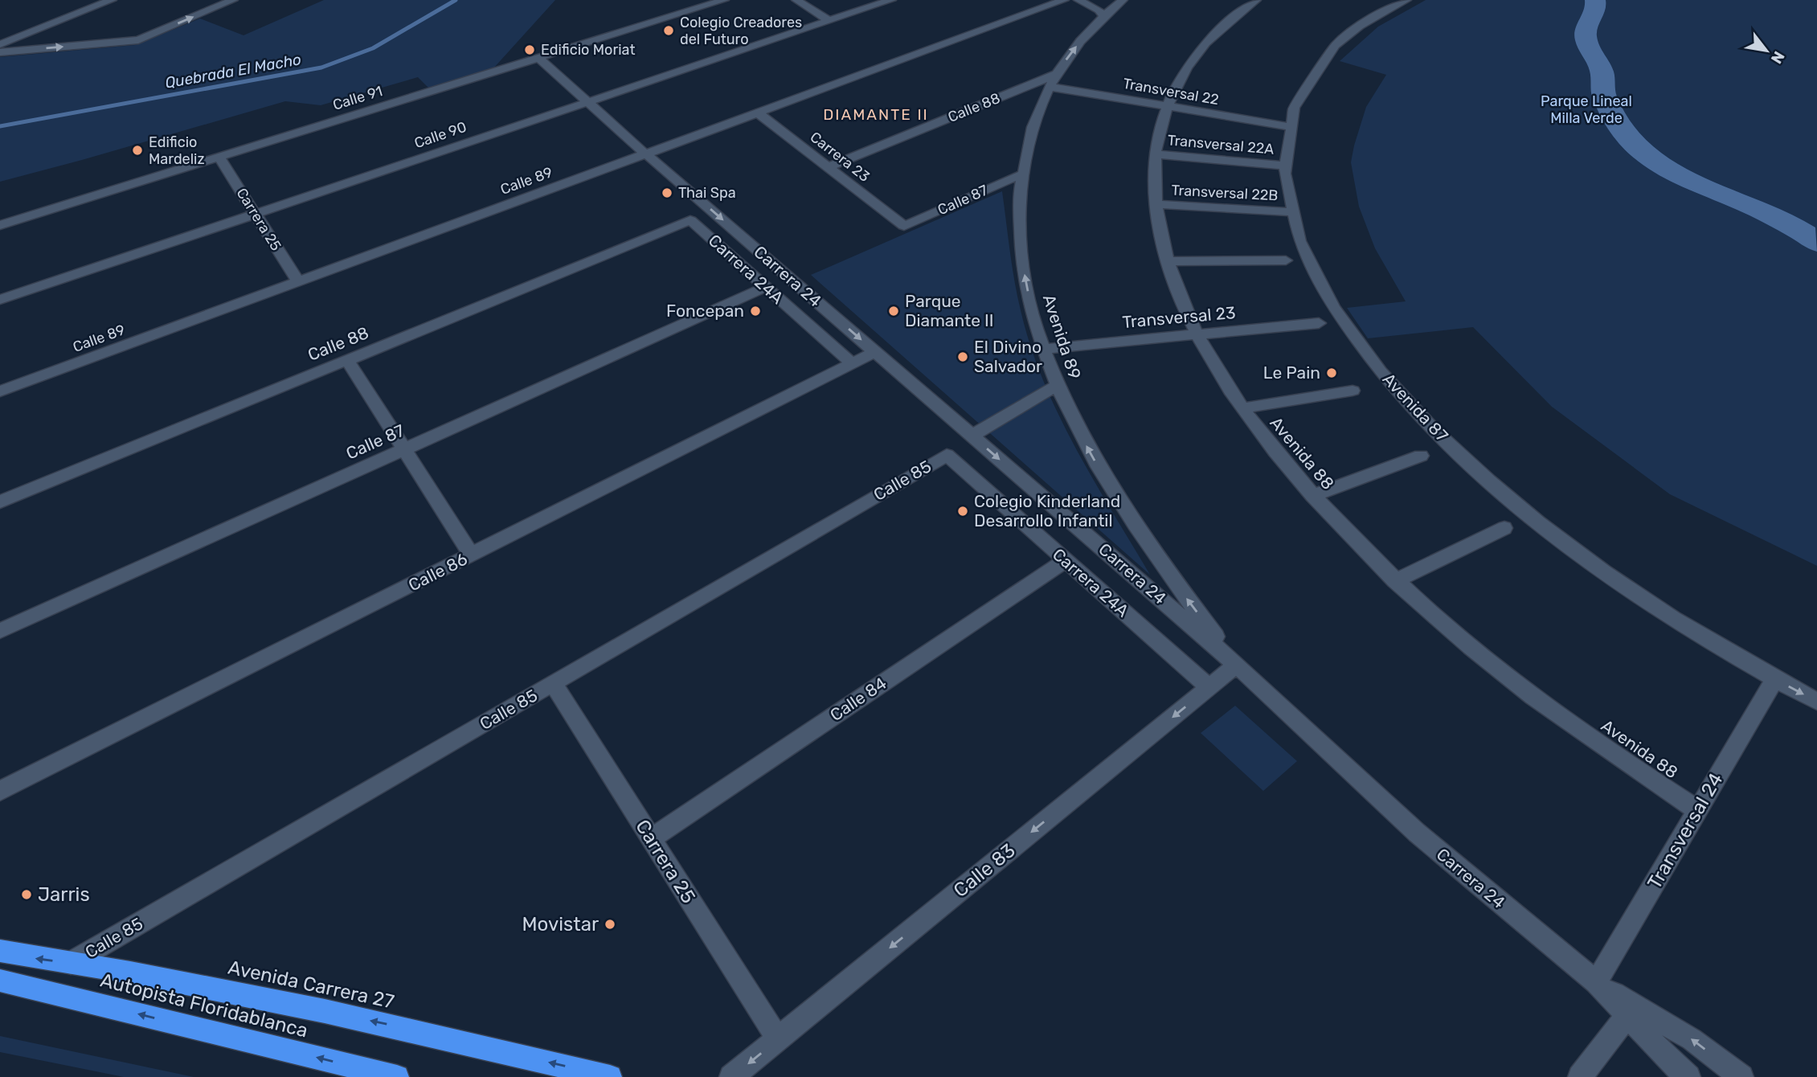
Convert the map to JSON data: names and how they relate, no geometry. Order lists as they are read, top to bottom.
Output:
{
  "streets": {
    "highway": ["Avenida Carrera 27", "Autopista Floridablanca"],
    "street": [
      "Transversal 22",
      "Calle 91",
      "Calle 88",
      "Calle 90",
      "Transversal 22A",
      "Carrera 23",
      "Calle 89",
      "Transversal 22B",
      "Calle 87",
      "Carrera 25",
      "Carrera 24A",
      "Carrera 24",
      "Transversal 23",
      "Avenida 89",
      "Avenida 87",
      "Avenida 88",
      "Calle 85",
      "Calle 86",
      "Calle 84",
      "Transversal 24",
      "Calle 83"
    ]
  },
  "crossings": [
    ["Transversal 22", "Calle 88"],
    ["Transversal 22", "Avenida 89"],
    ["Transversal 22", "Avenida 87"],
    ["Transversal 22", "Avenida 88"],
    ["Calle 91", "Carrera 25"],
    ["Calle 91", "Carrera 24"],
    ["Calle 88", "Carrera 23"],
    ["Calle 88", "Carrera 24A"],
    ["Calle 88", "Avenida 89"],
    ["Calle 90", "Carrera 25"],
    ["Calle 90", "Carrera 24"],
    ["Transversal 22A", "Avenida 87"],
    ["Transversal 22A", "Avenida 88"],
    ["Carrera 23", "Calle 89"],
    ["Carrera 23", "Calle 87"],
    ["Calle 89", "Carrera 25"],
    ["Calle 89", "Carrera 24"],
    ["Transversal 22B", "Avenida 87"],
    ["Transversal 22B", "Avenida 88"],
    ["Calle 87", "Carrera 24A"],
    ["Calle 87", "Avenida 89"],
    ["Carrera 25", "Calle 85"],
    ["Carrera 25", "Calle 84"],
    ["Carrera 25", "Calle 83"],
    ["Carrera 24A", "Calle 85"],
    ["Carrera 24A", "Calle 86"],
    ["Carrera 24A", "Calle 84"],
    ["Carrera 24A", "Calle 83"],
    ["Carrera 24", "Avenida 89"],
    ["Carrera 24", "Calle 86"],
    ["Carrera 24", "Transversal 24"],
    ["Carrera 24", "Calle 83"],
    ["Transversal 23", "Avenida 89"],
    ["Transversal 23", "Avenida 88"],
    ["Avenida 89", "Calle 83"],
    ["Avenida 87", "Transversal 24"],
    ["Avenida 88", "Transversal 24"],
    ["Calle 85", "Avenida Carrera 27"]
  ],
  "one_way": [
    "Avenida 89",
    "Calle 83",
    "Avenida Carrera 27",
    "Autopista Floridablanca"
  ],
  "districts": ["DIAMANTE II"],
  "water": ["Quebrada El Macho"],
  "parks": ["Parque Lineal Milla Verde"],
  "places": [
    "Colegio Creadores del Futuro",
    "Edificio Moriat",
    "Edificio Mardeliz",
    "Thai Spa",
    "Foncepan",
    "Parque Diamante II",
    "El Divino Salvador",
    "Le Pain",
    "Colegio Kinderland Desarrollo Infantil",
    "Jarris",
    "Movistar"
  ],
  "north": "bottom right"
}
